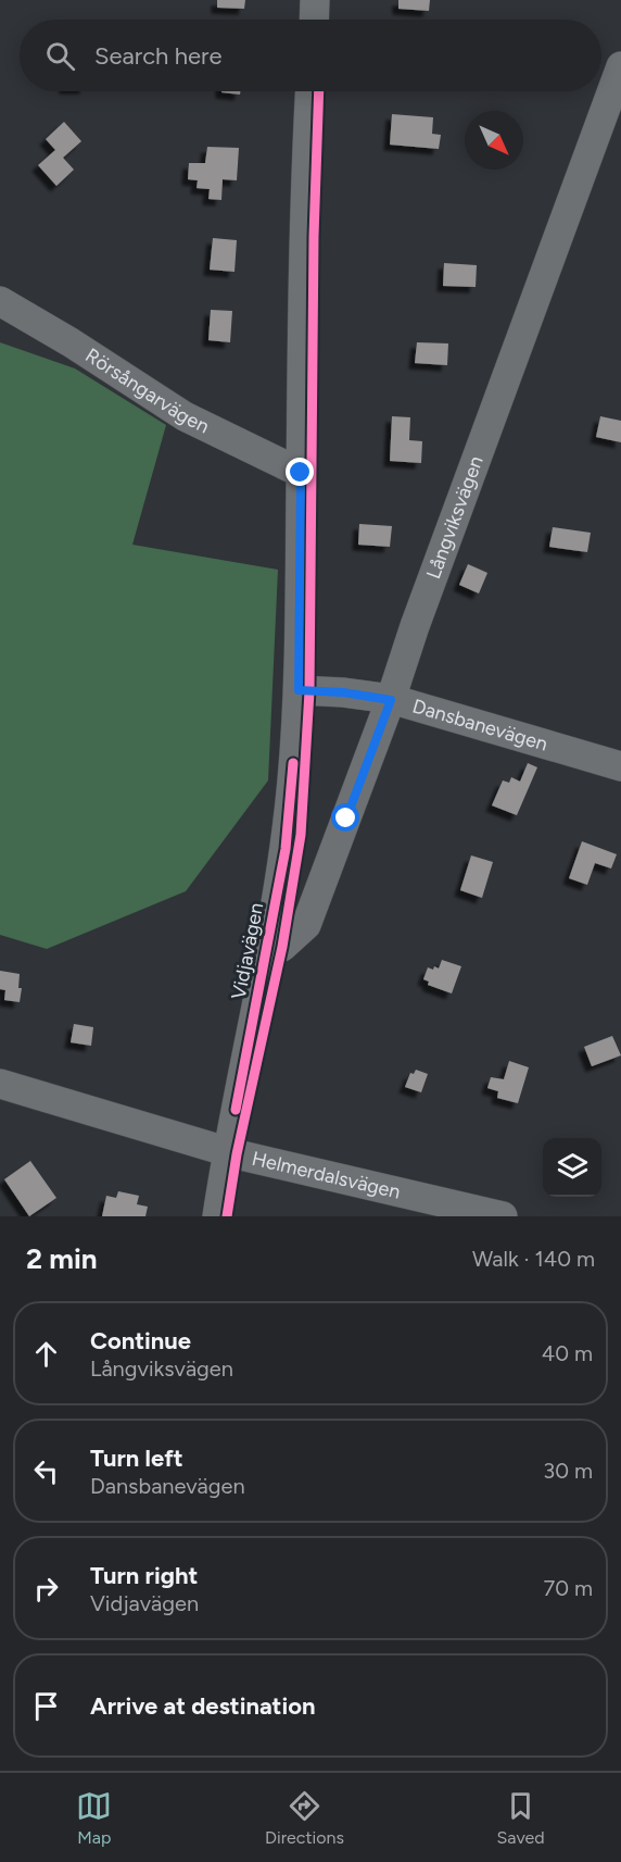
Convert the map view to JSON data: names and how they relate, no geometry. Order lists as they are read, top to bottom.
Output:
{
  "streets": {
    "street": [
      "Rörsångarvägen",
      "Långviksvägen",
      "Dansbanevägen",
      "Vidjavägen",
      "Helmerdalsvägen"
    ]
  },
  "crossings": [
    ["Rörsångarvägen", "Vidjavägen"],
    ["Långviksvägen", "Dansbanevägen"],
    ["Långviksvägen", "Vidjavägen"],
    ["Dansbanevägen", "Vidjavägen"],
    ["Vidjavägen", "Helmerdalsvägen"]
  ],
  "north": "bottom right",
  "page": {
    "search": "Search here",
    "heading": ["2 min", "Walk · 140 m"],
    "list": [
      ["Continue", "Långviksvägen", "40 m"],
      ["Turn left", "Dansbanevägen", "30 m"],
      ["Turn right", "Vidjavägen", "70 m"],
      "Arrive at destination"
    ],
    "nav": ["Map", "Directions", "Saved"]
  }
}
